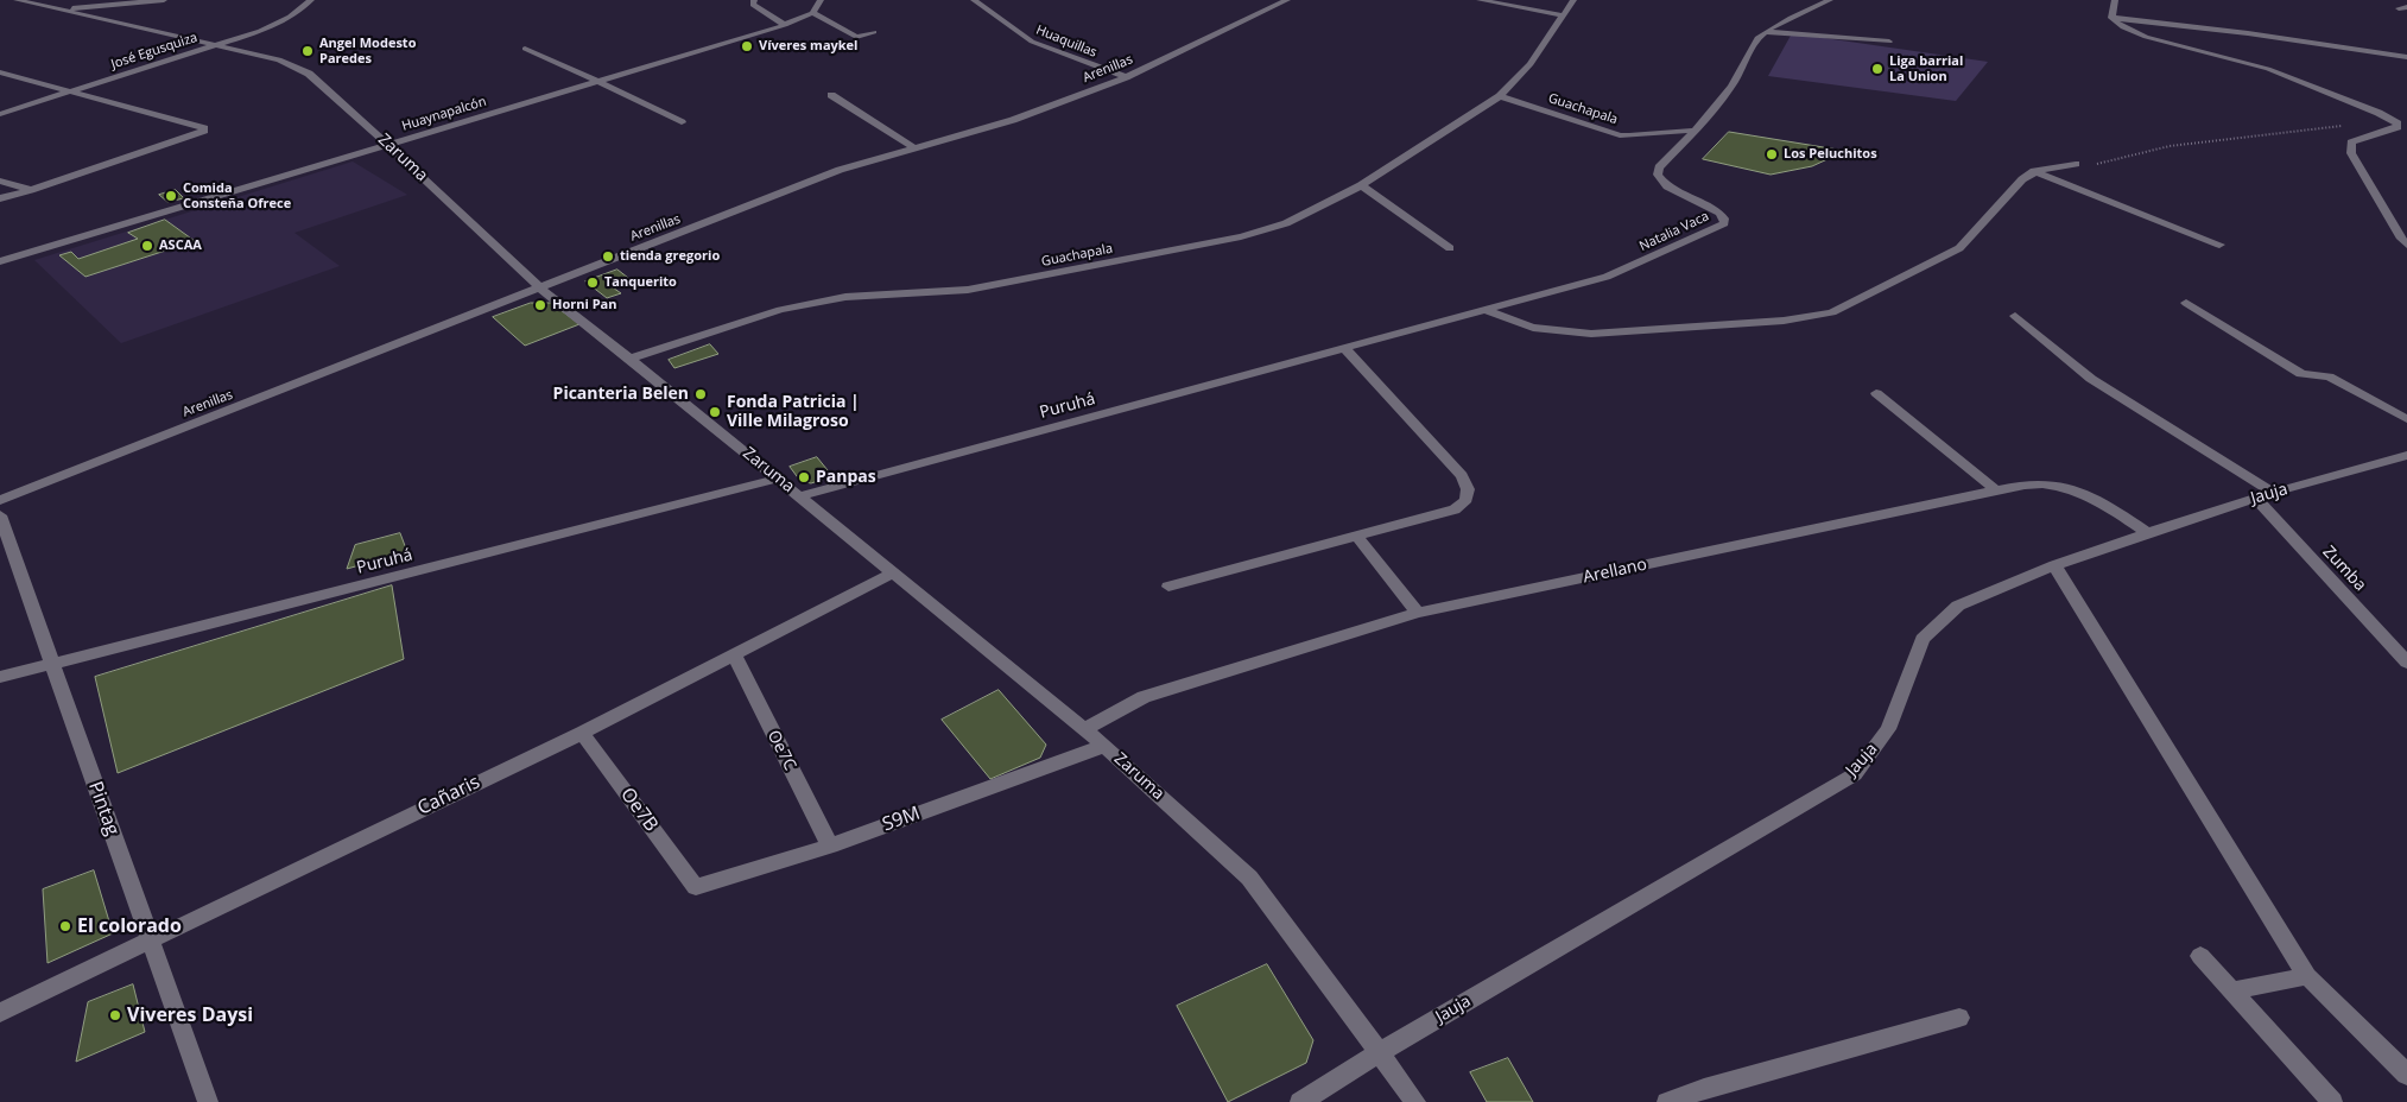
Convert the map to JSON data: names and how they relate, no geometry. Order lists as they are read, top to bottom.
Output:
{
  "streets": {
    "street": [
      "Huaquillas",
      "José Egusquiza",
      "Arenillas",
      "Guachapala",
      "Huaynapalcón",
      "Zaruma",
      "Natalia Vaca",
      "Puruhá",
      "Jauja",
      "Zumba",
      "Arellano",
      "Oe7C",
      "Cañaris",
      "Pintag",
      "Oe7B",
      "S9M"
    ]
  },
  "crossings": [
    ["Huaquillas", "Arenillas"],
    ["José Egusquiza", "Zaruma"],
    ["Arenillas", "Zaruma"],
    ["Guachapala", "Zaruma"],
    ["Guachapala", "Natalia Vaca"],
    ["Huaynapalcón", "Zaruma"],
    ["Zaruma", "Puruhá"],
    ["Zaruma", "Jauja"],
    ["Zaruma", "Arellano"],
    ["Zaruma", "Cañaris"],
    ["Zaruma", "S9M"],
    ["Natalia Vaca", "Puruhá"],
    ["Puruhá", "Pintag"],
    ["Jauja", "Zumba"],
    ["Jauja", "Arellano"],
    ["Oe7C", "Cañaris"],
    ["Oe7C", "S9M"],
    ["Cañaris", "Pintag"],
    ["Cañaris", "Oe7B"],
    ["Oe7B", "S9M"]
  ],
  "places": [
    "Víveres maykel",
    "Angel Modesto Paredes",
    "Liga barrial La Union",
    "Los Peluchitos",
    "Comida Consteña Ofrece",
    "ASCAA",
    "tienda gregorio",
    "Tanquerito",
    "Horni Pan",
    "Picanteria Belen",
    "Fonda Patricia | Ville Milagroso",
    "Panpas",
    "El colorado",
    "Viveres Daysi"
  ]
}
